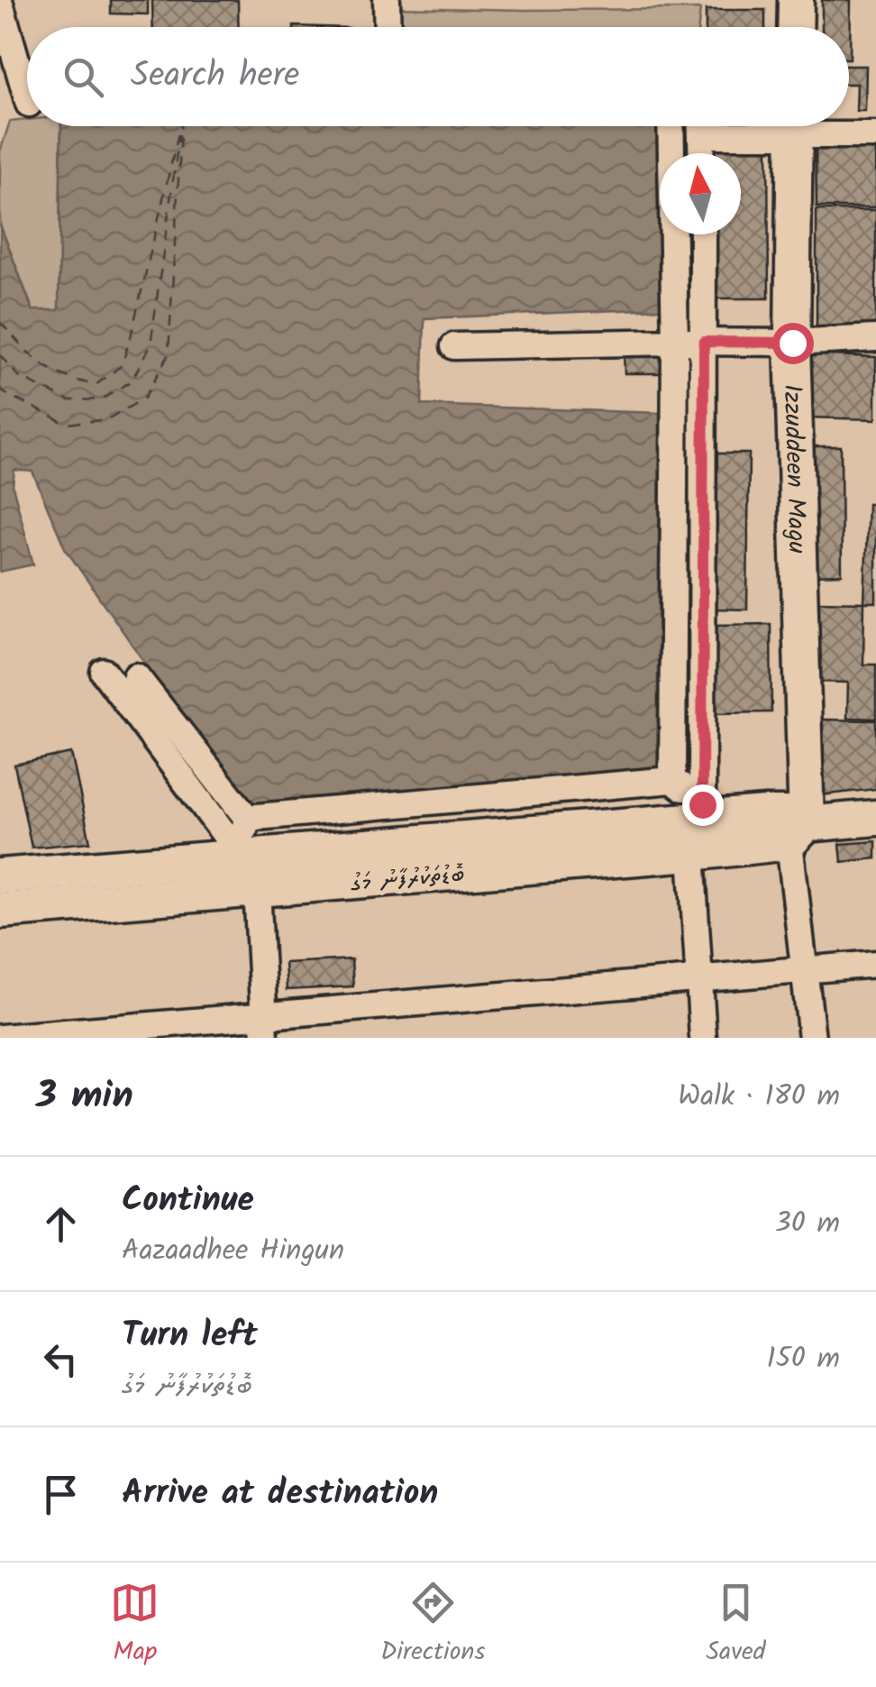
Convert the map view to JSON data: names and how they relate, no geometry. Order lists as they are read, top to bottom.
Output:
{
  "streets": {
    "main road": ["Izzuddeen Magu", "ބޮޑުތަކުރުފާނު މަގު"]
  },
  "crossings": [
    ["Izzuddeen Magu", "ބޮޑުތަކުރުފާނު މަގު"]
  ],
  "north": "top",
  "page": {
    "search": "Search here",
    "heading": ["3 min", "Walk · 180 m"],
    "list": [
      ["Continue", "Aazaadhee Hingun", "30 m"],
      ["Turn left", "ބޮޑުތަކުރުފާނު މަގު", "150 m"],
      "Arrive at destination"
    ],
    "nav": ["Map", "Directions", "Saved"]
  }
}
